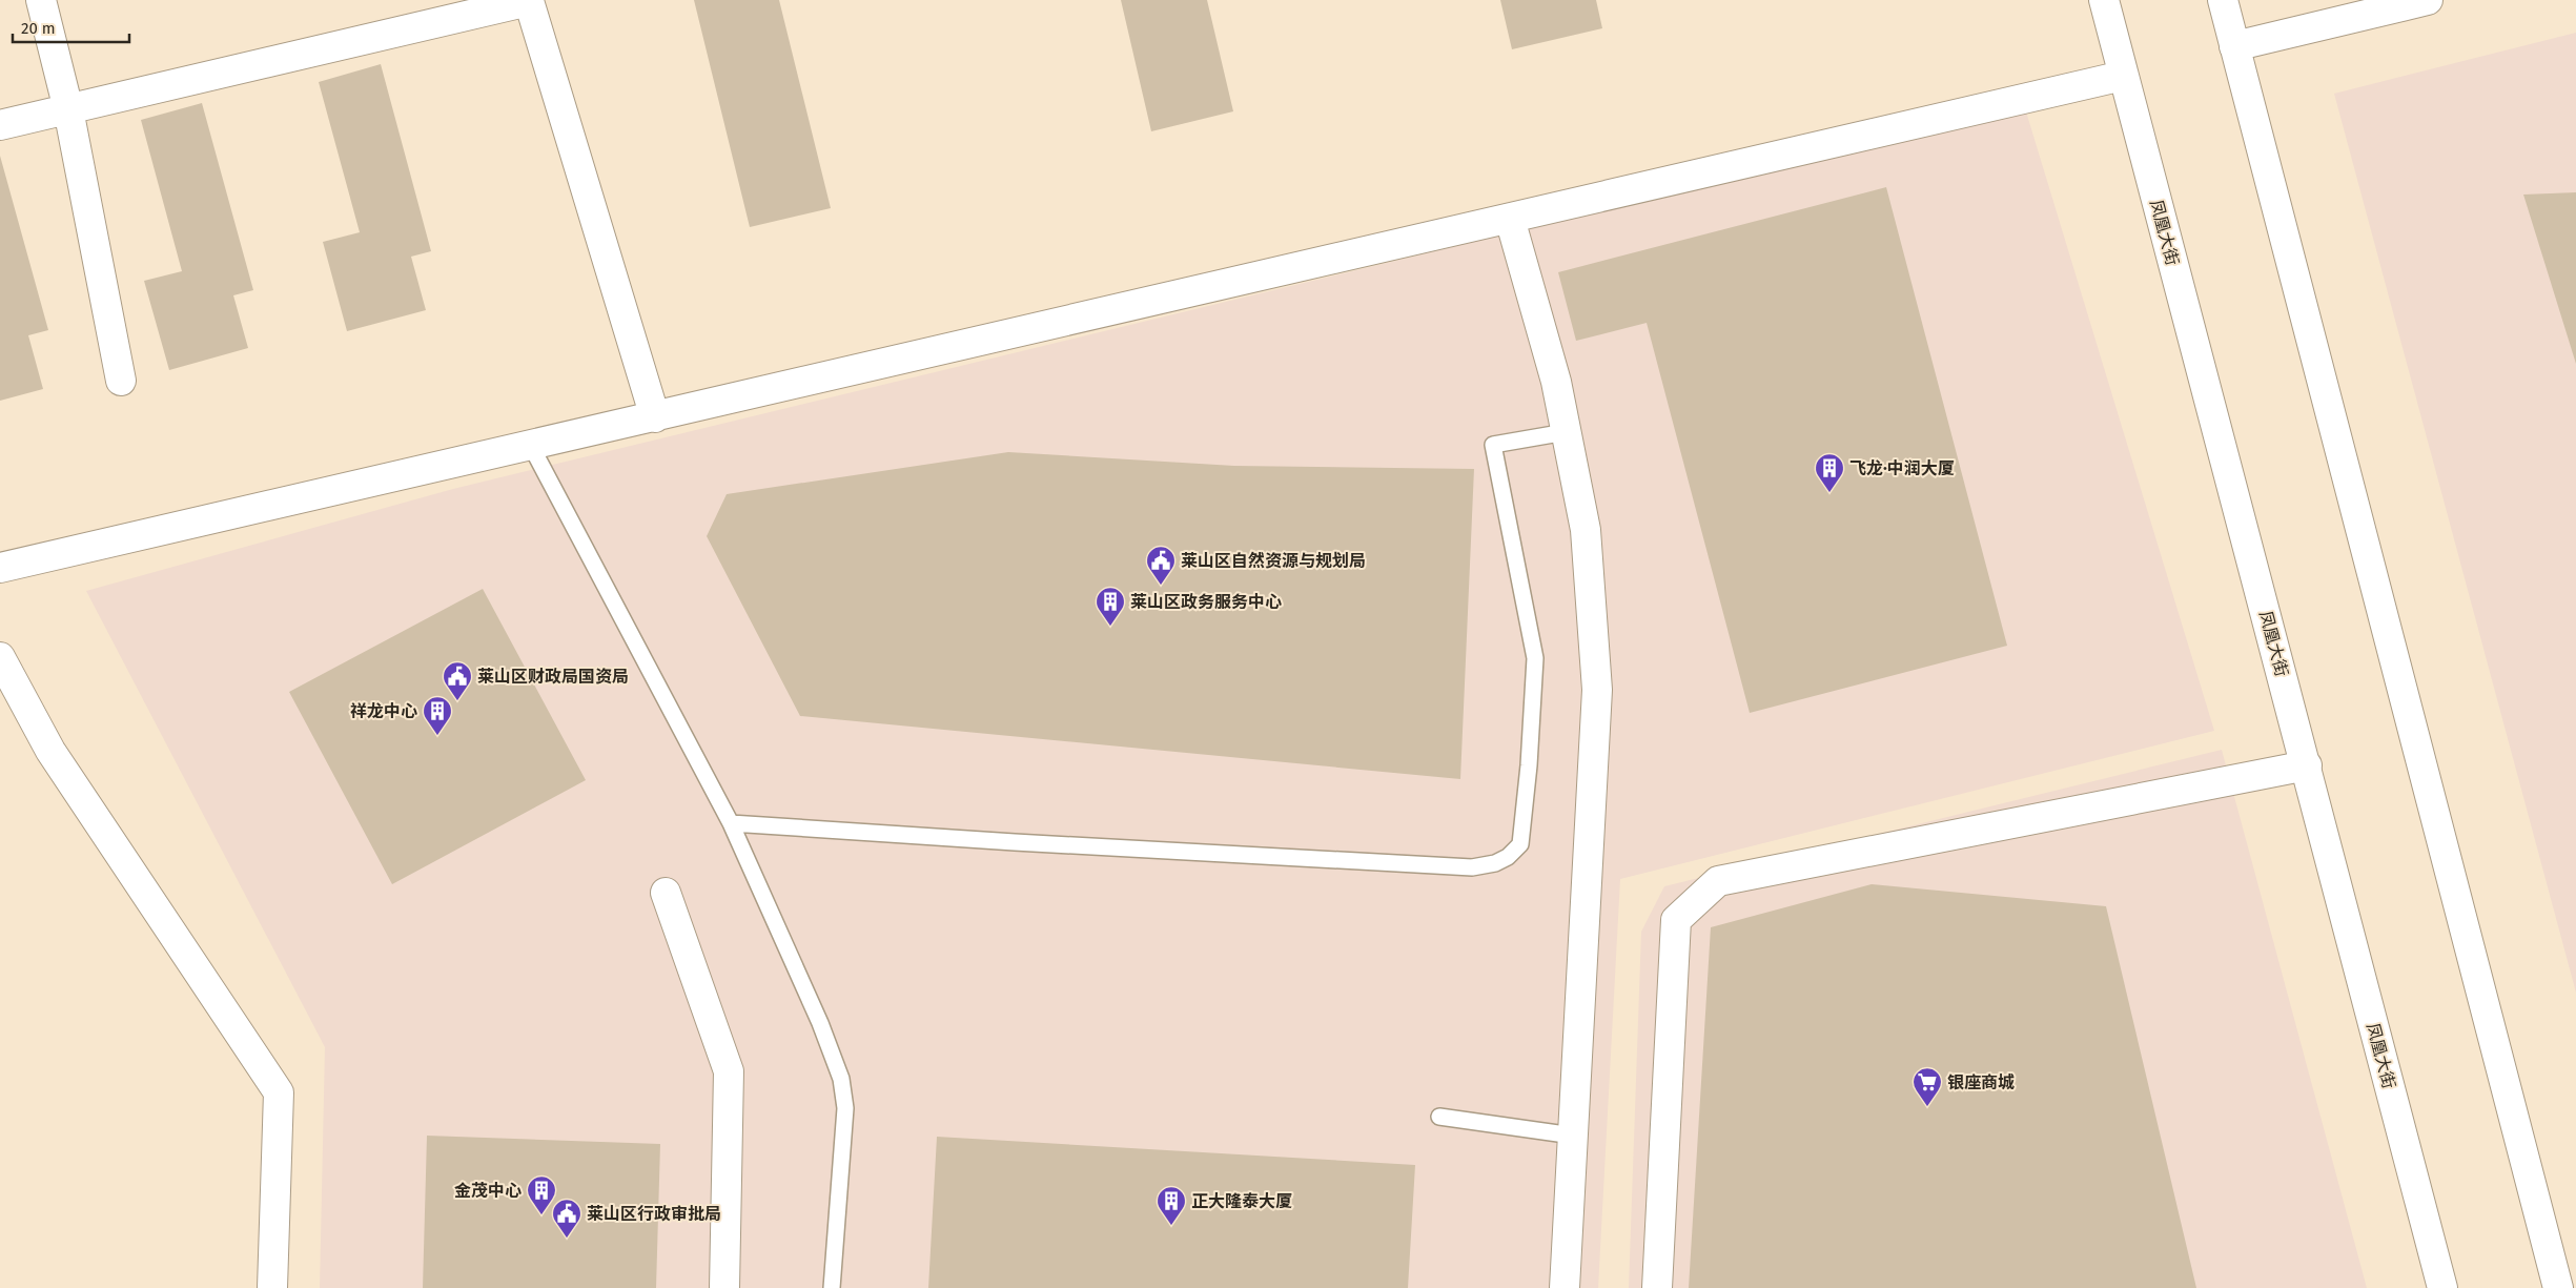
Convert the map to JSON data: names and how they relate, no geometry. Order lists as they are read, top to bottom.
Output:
{
  "streets": {
    "street": ["凤凰大街"]
  },
  "places": {
    "building": [
      "飞龙·中润大厦",
      "莱山区政务服务中心",
      "祥龙中心",
      "金茂中心",
      "正大隆泰大厦"
    ],
    "public building": ["莱山区自然资源与规划局", "莱山区财政局国资局", "莱山区行政审批局"],
    "supermarket": ["银座商城"]
  },
  "scale_bar": "20 m"
}
